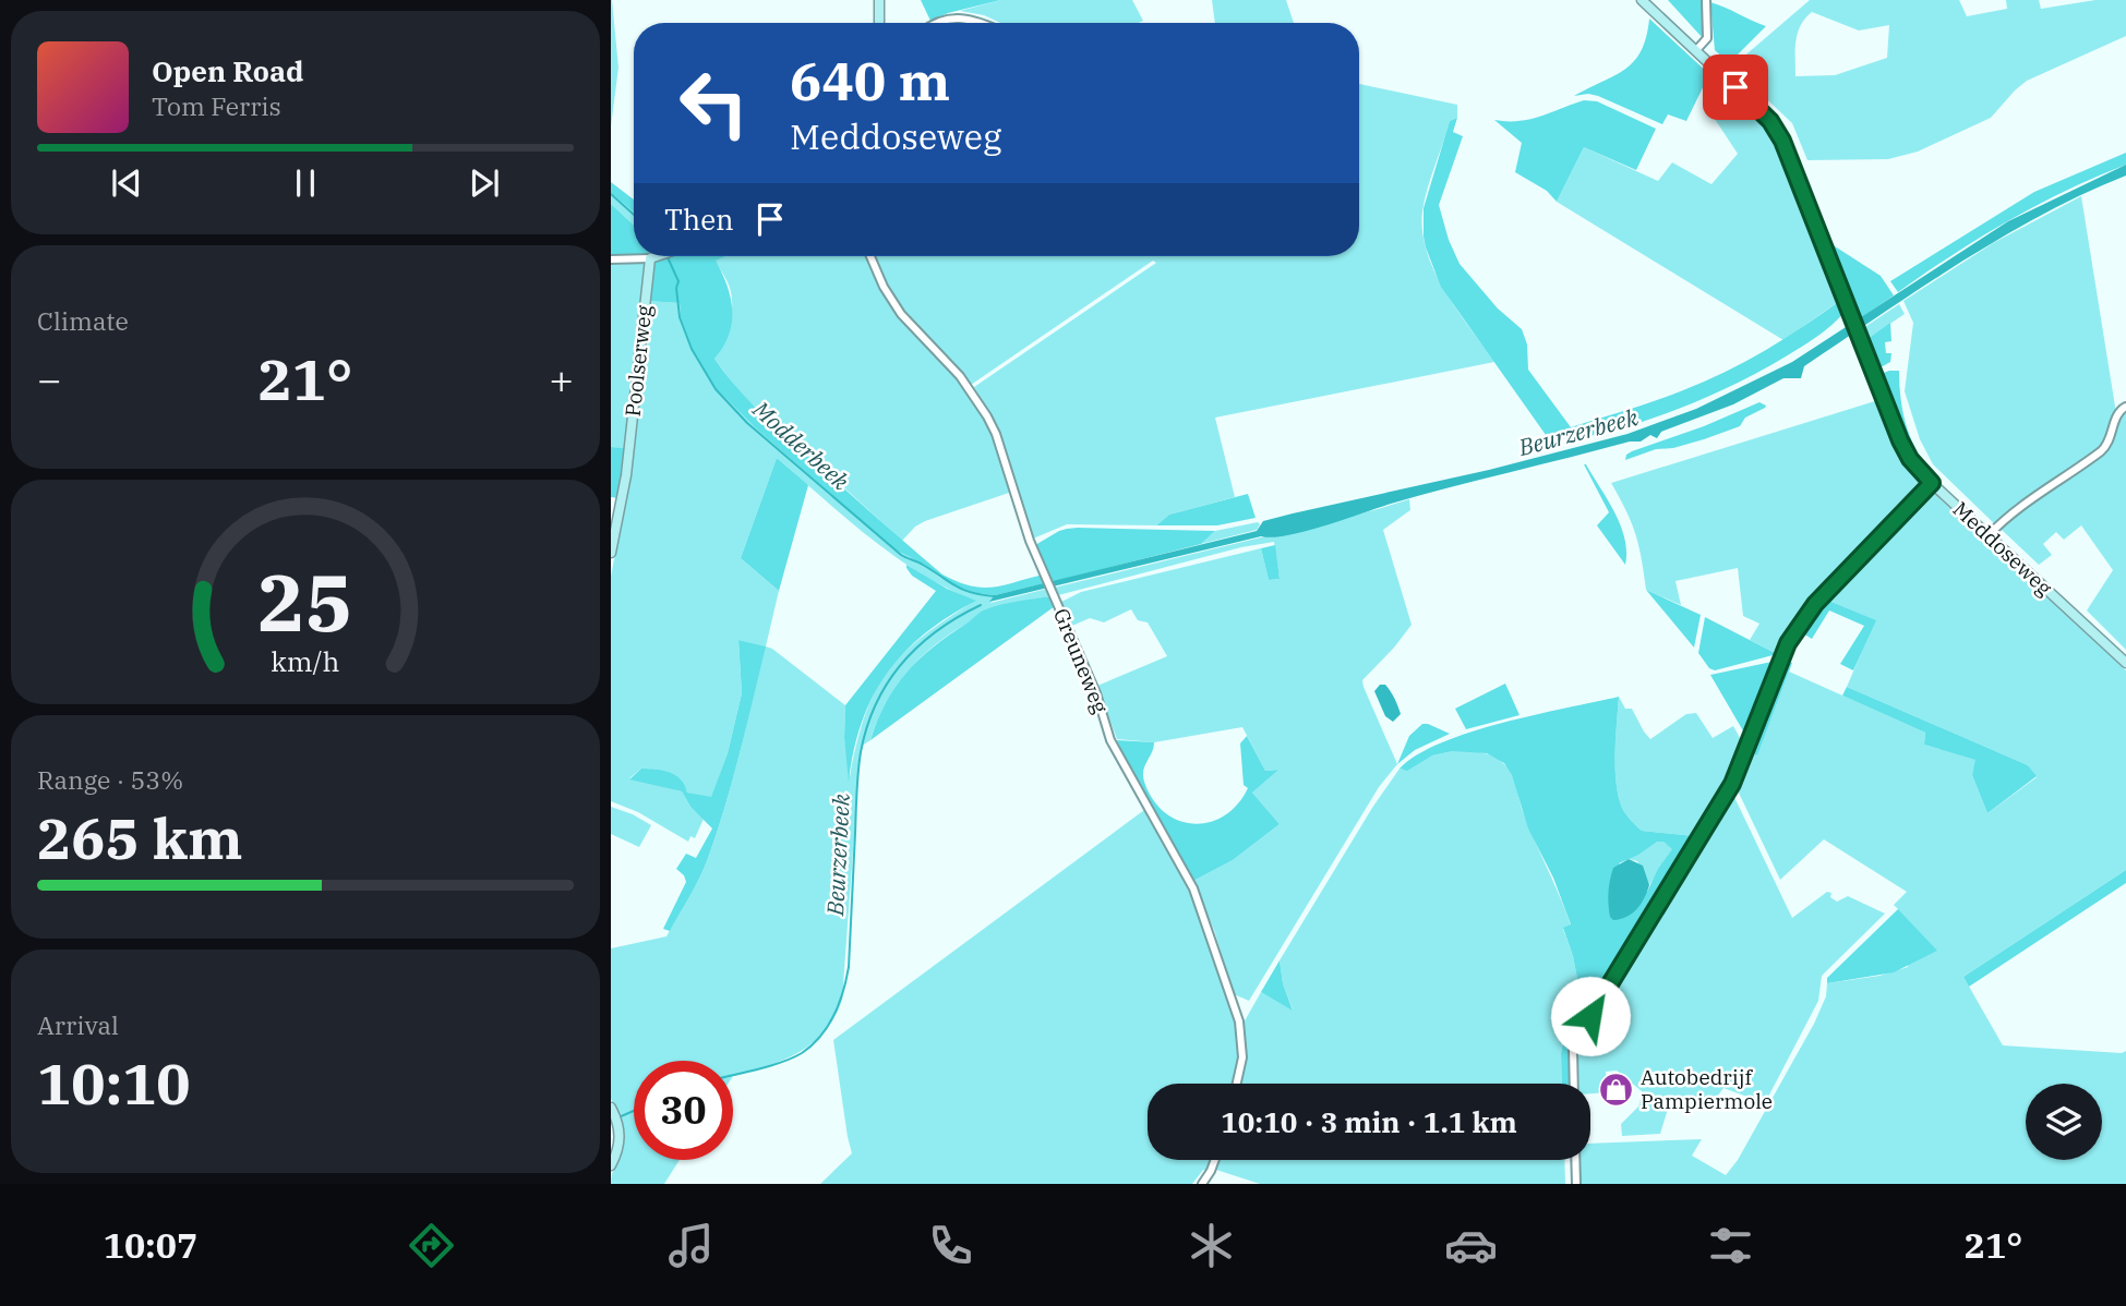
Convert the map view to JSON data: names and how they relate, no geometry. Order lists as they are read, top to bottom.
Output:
{
  "streets": {
    "street": ["Poolserweg", "Meddoseweg", "Greuneweg"]
  },
  "water": ["Beurzerbeek", "Modderbeek"],
  "places": {
    "shop": ["Autobedrijf Pampiermole"]
  },
  "page": {
    "turn": ["640 m", "Meddoseweg"],
    "song": ["Open Road", "Tom Ferris"],
    "then": "Then",
    "tile": [
      "Climate",
      ["Range · 53%", "265 km"],
      ["Arrival", "10:10"]
    ],
    "heat": ["−", "21°", "+"],
    "limit": "30",
    "trip": "10:10 · 3 min · 1.1 km",
    "tabs": ["10:07", "21°"],
    "gauge": ["25", "km/h"]
  }
}
